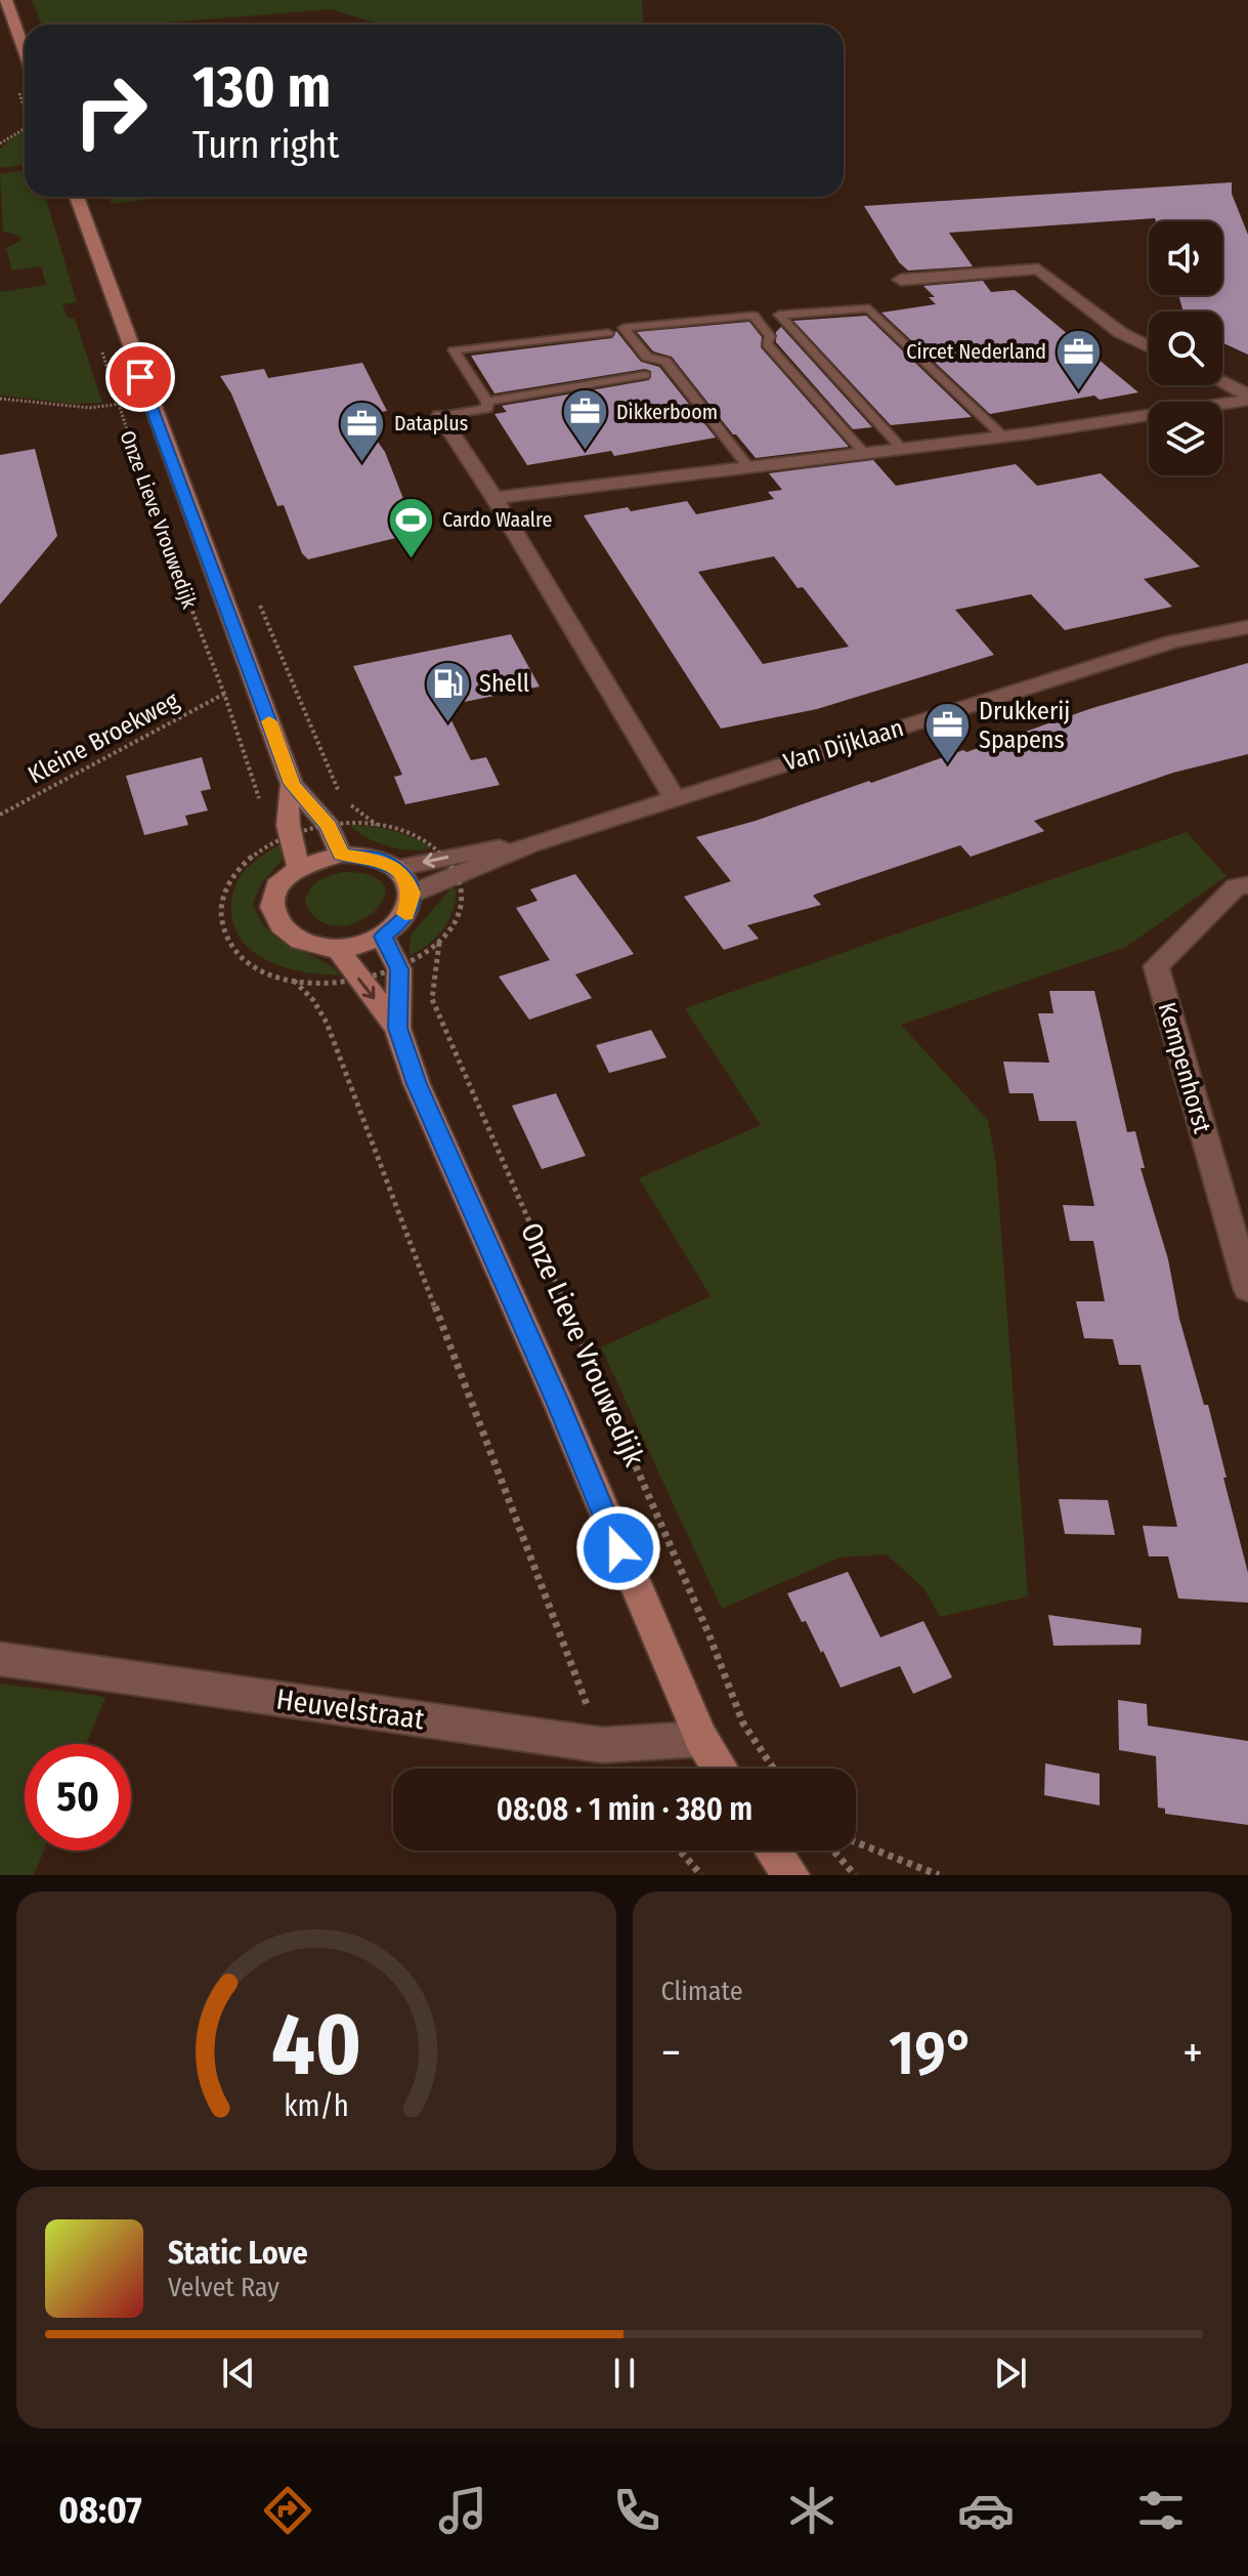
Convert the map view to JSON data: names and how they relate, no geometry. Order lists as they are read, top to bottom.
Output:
{
  "streets": {
    "main road": ["Onze Lieve Vrouwedijk"],
    "street": ["Van Dijklaan", "Kempenhorst", "Heuvelstraat"],
    "path": ["Kleine Broekweg"]
  },
  "crossings": [
    ["Onze Lieve Vrouwedijk", "Kleine Broekweg"],
    ["Onze Lieve Vrouwedijk", "Van Dijklaan"],
    ["Onze Lieve Vrouwedijk", "Heuvelstraat"]
  ],
  "places": {
    "office": [
      "Circet Nederland",
      "Dikkerboom",
      "Dataplus",
      "Drukkerij Spapens"
    ],
    "sports": ["Cardo Waalre"],
    "fuel station": ["Shell"]
  },
  "page": {
    "turn": ["130 m", "Turn right"],
    "limit": "50",
    "trip": "08:08 · 1 min · 380 m",
    "tile": "Climate",
    "heat": ["−", "19°", "+"],
    "song": ["Static Love", "Velvet Ray"],
    "tabs": "08:07",
    "gauge": ["40", "km/h"]
  }
}
